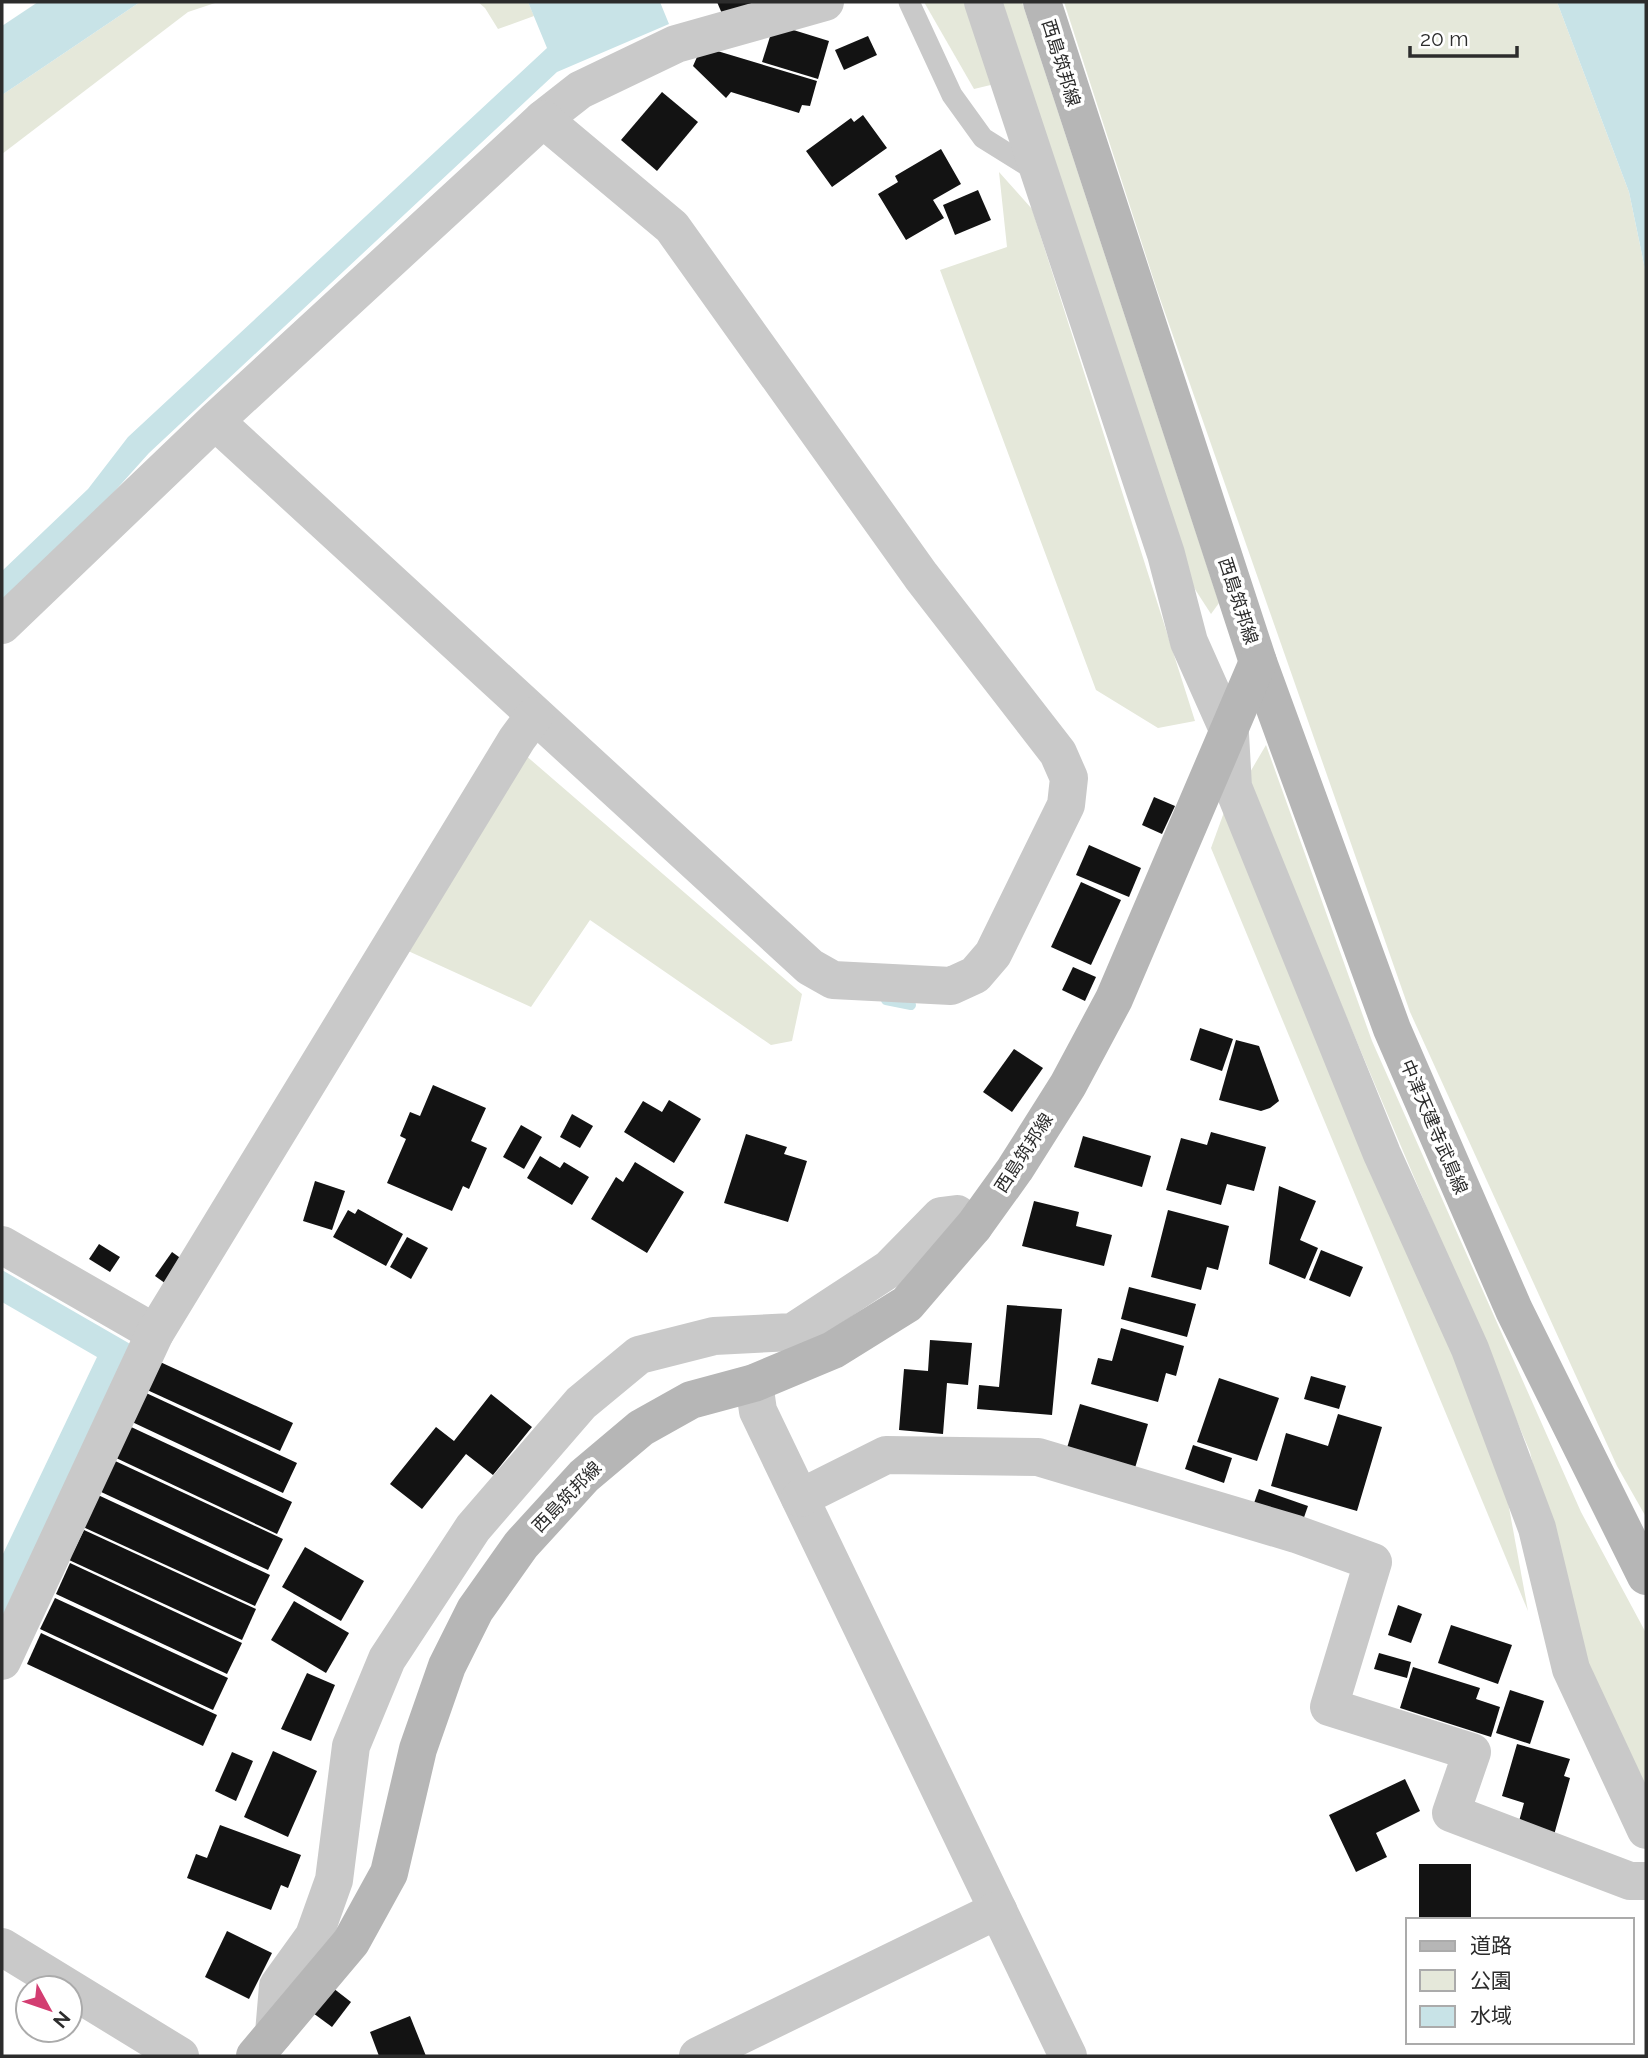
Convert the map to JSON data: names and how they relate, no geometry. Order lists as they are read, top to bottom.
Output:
{
  "streets": {
    "main road": ["西島筑邦線", "中津天建寺武島線"]
  },
  "crossings": [
    ["西島筑邦線", "中津天建寺武島線"]
  ],
  "legend": ["道路", "公園", "水域"],
  "scale_bar": "20 m",
  "north": "bottom right"
}
